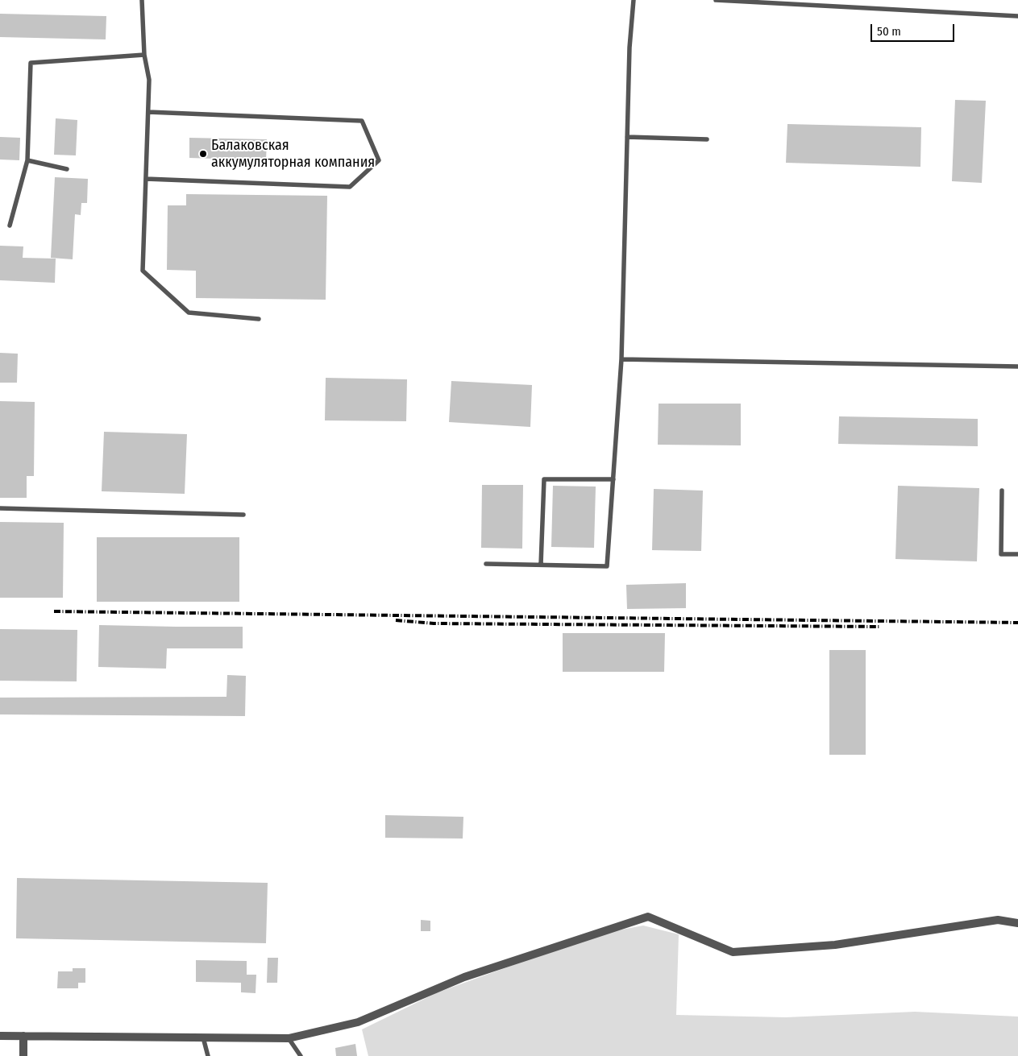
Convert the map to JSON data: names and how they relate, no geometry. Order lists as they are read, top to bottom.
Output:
{
  "places": ["Балаковская аккумуляторная компания"],
  "scale_bar": "50 m"
}
